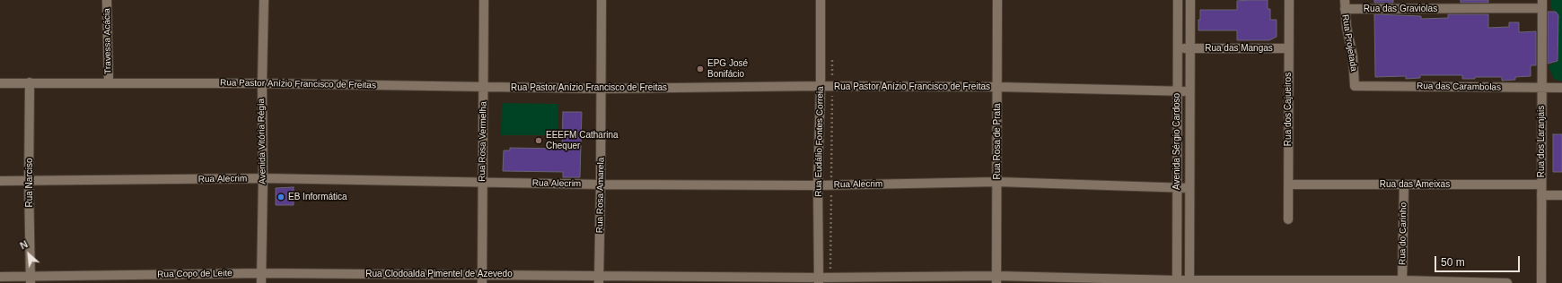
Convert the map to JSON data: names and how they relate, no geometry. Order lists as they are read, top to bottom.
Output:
{
  "streets": {
    "street": [
      "Rua das Graviolas",
      "Travessa Acácia",
      "Rua Projetada",
      "Rua das Mangas",
      "Rua Pastor Anízio Francisco de Freitas",
      "Rua das Carambolas",
      "Rua dos Cajueiros",
      "Avenida Vitória Régia",
      "Rua Rosa Vermelha",
      "Rua Eudálio Fontes Correia",
      "Rua Rosa de Prata",
      "Avenida Sérgio Cardoso",
      "Rua dos Laranjais",
      "Rua Alecrim",
      "Rua Narciso",
      "Rua das Ameixas",
      "Rua Rosa Amarela",
      "Rua do Carinho",
      "Rua Copo de Leite",
      "Rua Clodoalda Pimentel de Azevedo"
    ]
  },
  "crossings": [
    ["Rua das Graviolas", "Rua Projetada"],
    ["Rua das Graviolas", "Rua dos Laranjais"],
    ["Travessa Acácia", "Rua Pastor Anízio Francisco de Freitas"],
    ["Rua Projetada", "Rua das Carambolas"],
    ["Rua das Mangas", "Rua dos Cajueiros"],
    ["Rua das Mangas", "Avenida Sérgio Cardoso"],
    ["Rua Pastor Anízio Francisco de Freitas", "Avenida Vitória Régia"],
    ["Rua Pastor Anízio Francisco de Freitas", "Rua Rosa Vermelha"],
    ["Rua Pastor Anízio Francisco de Freitas", "Rua Eudálio Fontes Correia"],
    ["Rua Pastor Anízio Francisco de Freitas", "Rua Rosa de Prata"],
    ["Rua Pastor Anízio Francisco de Freitas", "Avenida Sérgio Cardoso"],
    ["Rua Pastor Anízio Francisco de Freitas", "Rua Narciso"],
    ["Rua Pastor Anízio Francisco de Freitas", "Rua Rosa Amarela"],
    ["Rua das Carambolas", "Rua dos Laranjais"],
    ["Rua dos Cajueiros", "Rua das Ameixas"],
    ["Avenida Vitória Régia", "Rua Alecrim"],
    ["Avenida Vitória Régia", "Rua Copo de Leite"],
    ["Avenida Vitória Régia", "Rua Clodoalda Pimentel de Azevedo"],
    ["Rua Rosa Vermelha", "Rua Alecrim"],
    ["Rua Rosa Vermelha", "Rua Clodoalda Pimentel de Azevedo"],
    ["Rua Eudálio Fontes Correia", "Rua Alecrim"],
    ["Rua Eudálio Fontes Correia", "Rua Clodoalda Pimentel de Azevedo"],
    ["Rua Rosa de Prata", "Rua Alecrim"],
    ["Rua Rosa de Prata", "Rua Clodoalda Pimentel de Azevedo"],
    ["Avenida Sérgio Cardoso", "Rua Alecrim"],
    ["Avenida Sérgio Cardoso", "Rua Clodoalda Pimentel de Azevedo"],
    ["Rua dos Laranjais", "Rua das Ameixas"],
    ["Rua Alecrim", "Rua Narciso"],
    ["Rua Alecrim", "Rua Rosa Amarela"],
    ["Rua Narciso", "Rua Copo de Leite"],
    ["Rua das Ameixas", "Rua do Carinho"],
    ["Rua Rosa Amarela", "Rua Clodoalda Pimentel de Azevedo"],
    ["Rua Copo de Leite", "Rua Clodoalda Pimentel de Azevedo"]
  ],
  "places": ["EPG José Bonifácio", "EEEFM Catharina Chequer", "EB Informática"],
  "scale_bar": "50 m",
  "north": "top left"
}
